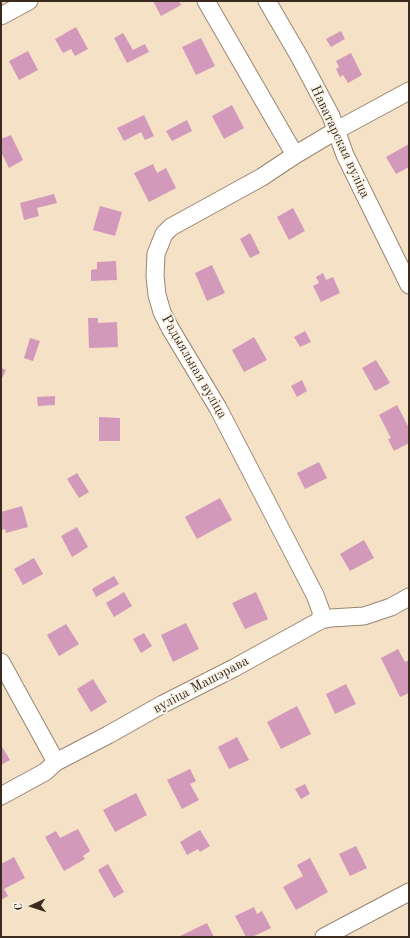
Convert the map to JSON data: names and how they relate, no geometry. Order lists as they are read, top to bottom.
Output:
{
  "streets": {
    "street": ["Наватарская вуліца", "Радыяльная вуліца", "вуліца Машэрава"]
  },
  "crossings": [
    ["Наватарская вуліца", "Радыяльная вуліца"],
    ["Радыяльная вуліца", "вуліца Машэрава"]
  ],
  "north": "left"
}
